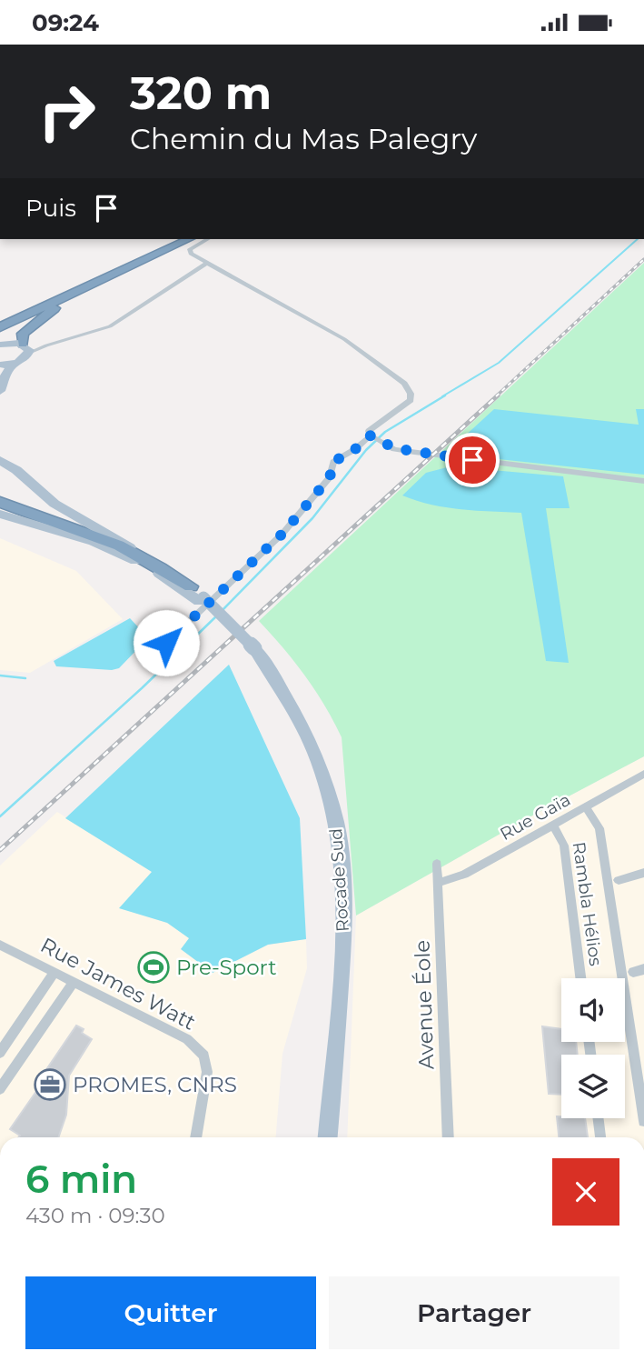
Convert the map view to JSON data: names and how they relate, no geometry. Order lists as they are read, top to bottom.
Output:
{
  "streets": {
    "main road": ["Rocade Sud"],
    "street": [
      "Rue Gaïa",
      "Rambla Hélios",
      "Rue James Watt",
      "Avenue Éole"
    ]
  },
  "crossings": [
    ["Rue Gaïa", "Rambla Hélios"],
    ["Rue Gaïa", "Avenue Éole"]
  ],
  "places": {
    "sports": ["Pre-Sport"],
    "office": ["PROMES, CNRS"]
  },
  "page": {
    "status": "09:24",
    "turn": ["320 m", "Chemin du Mas Palegry"],
    "then": "Puis",
    "heading": ["6 min", "430 m · 09:30"],
    "buttons": ["Quitter", "Partager"]
  }
}
